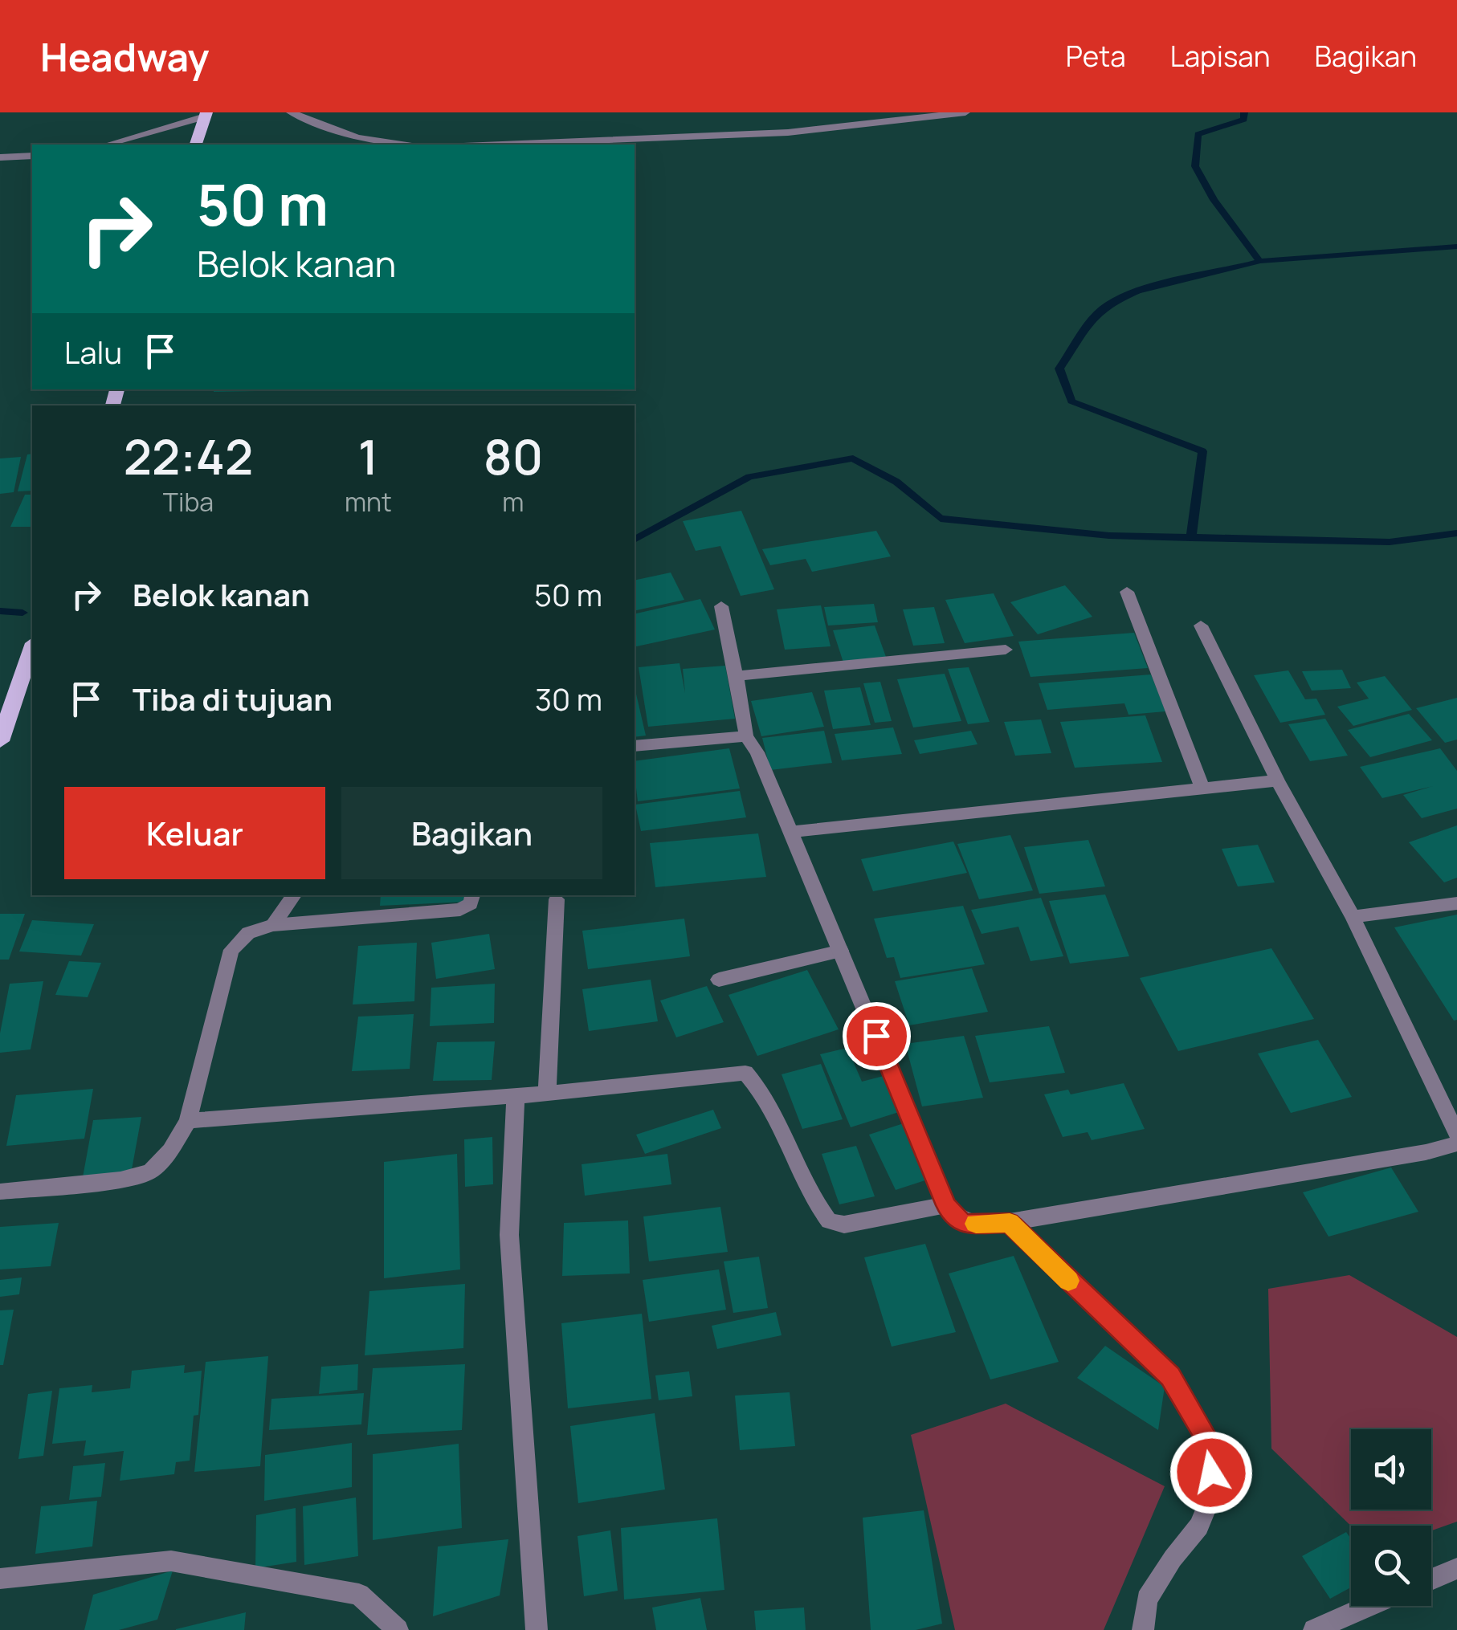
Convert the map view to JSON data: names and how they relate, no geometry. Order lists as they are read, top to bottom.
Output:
{
  "page": {
    "header": "Headway",
    "nav": ["Peta", "Lapisan", "Bagikan"],
    "turn": ["50 m", "Belok kanan"],
    "then": "Lalu",
    "eta": [
      "22:42",
      "Tiba",
      "1",
      "mnt",
      "80",
      "m"
    ],
    "list": [
      {
        "name": "Belok kanan",
        "value": "50 m"
      },
      {
        "name": "Tiba di tujuan",
        "value": "30 m"
      }
    ],
    "buttons": ["Keluar", "Bagikan"]
  }
}
